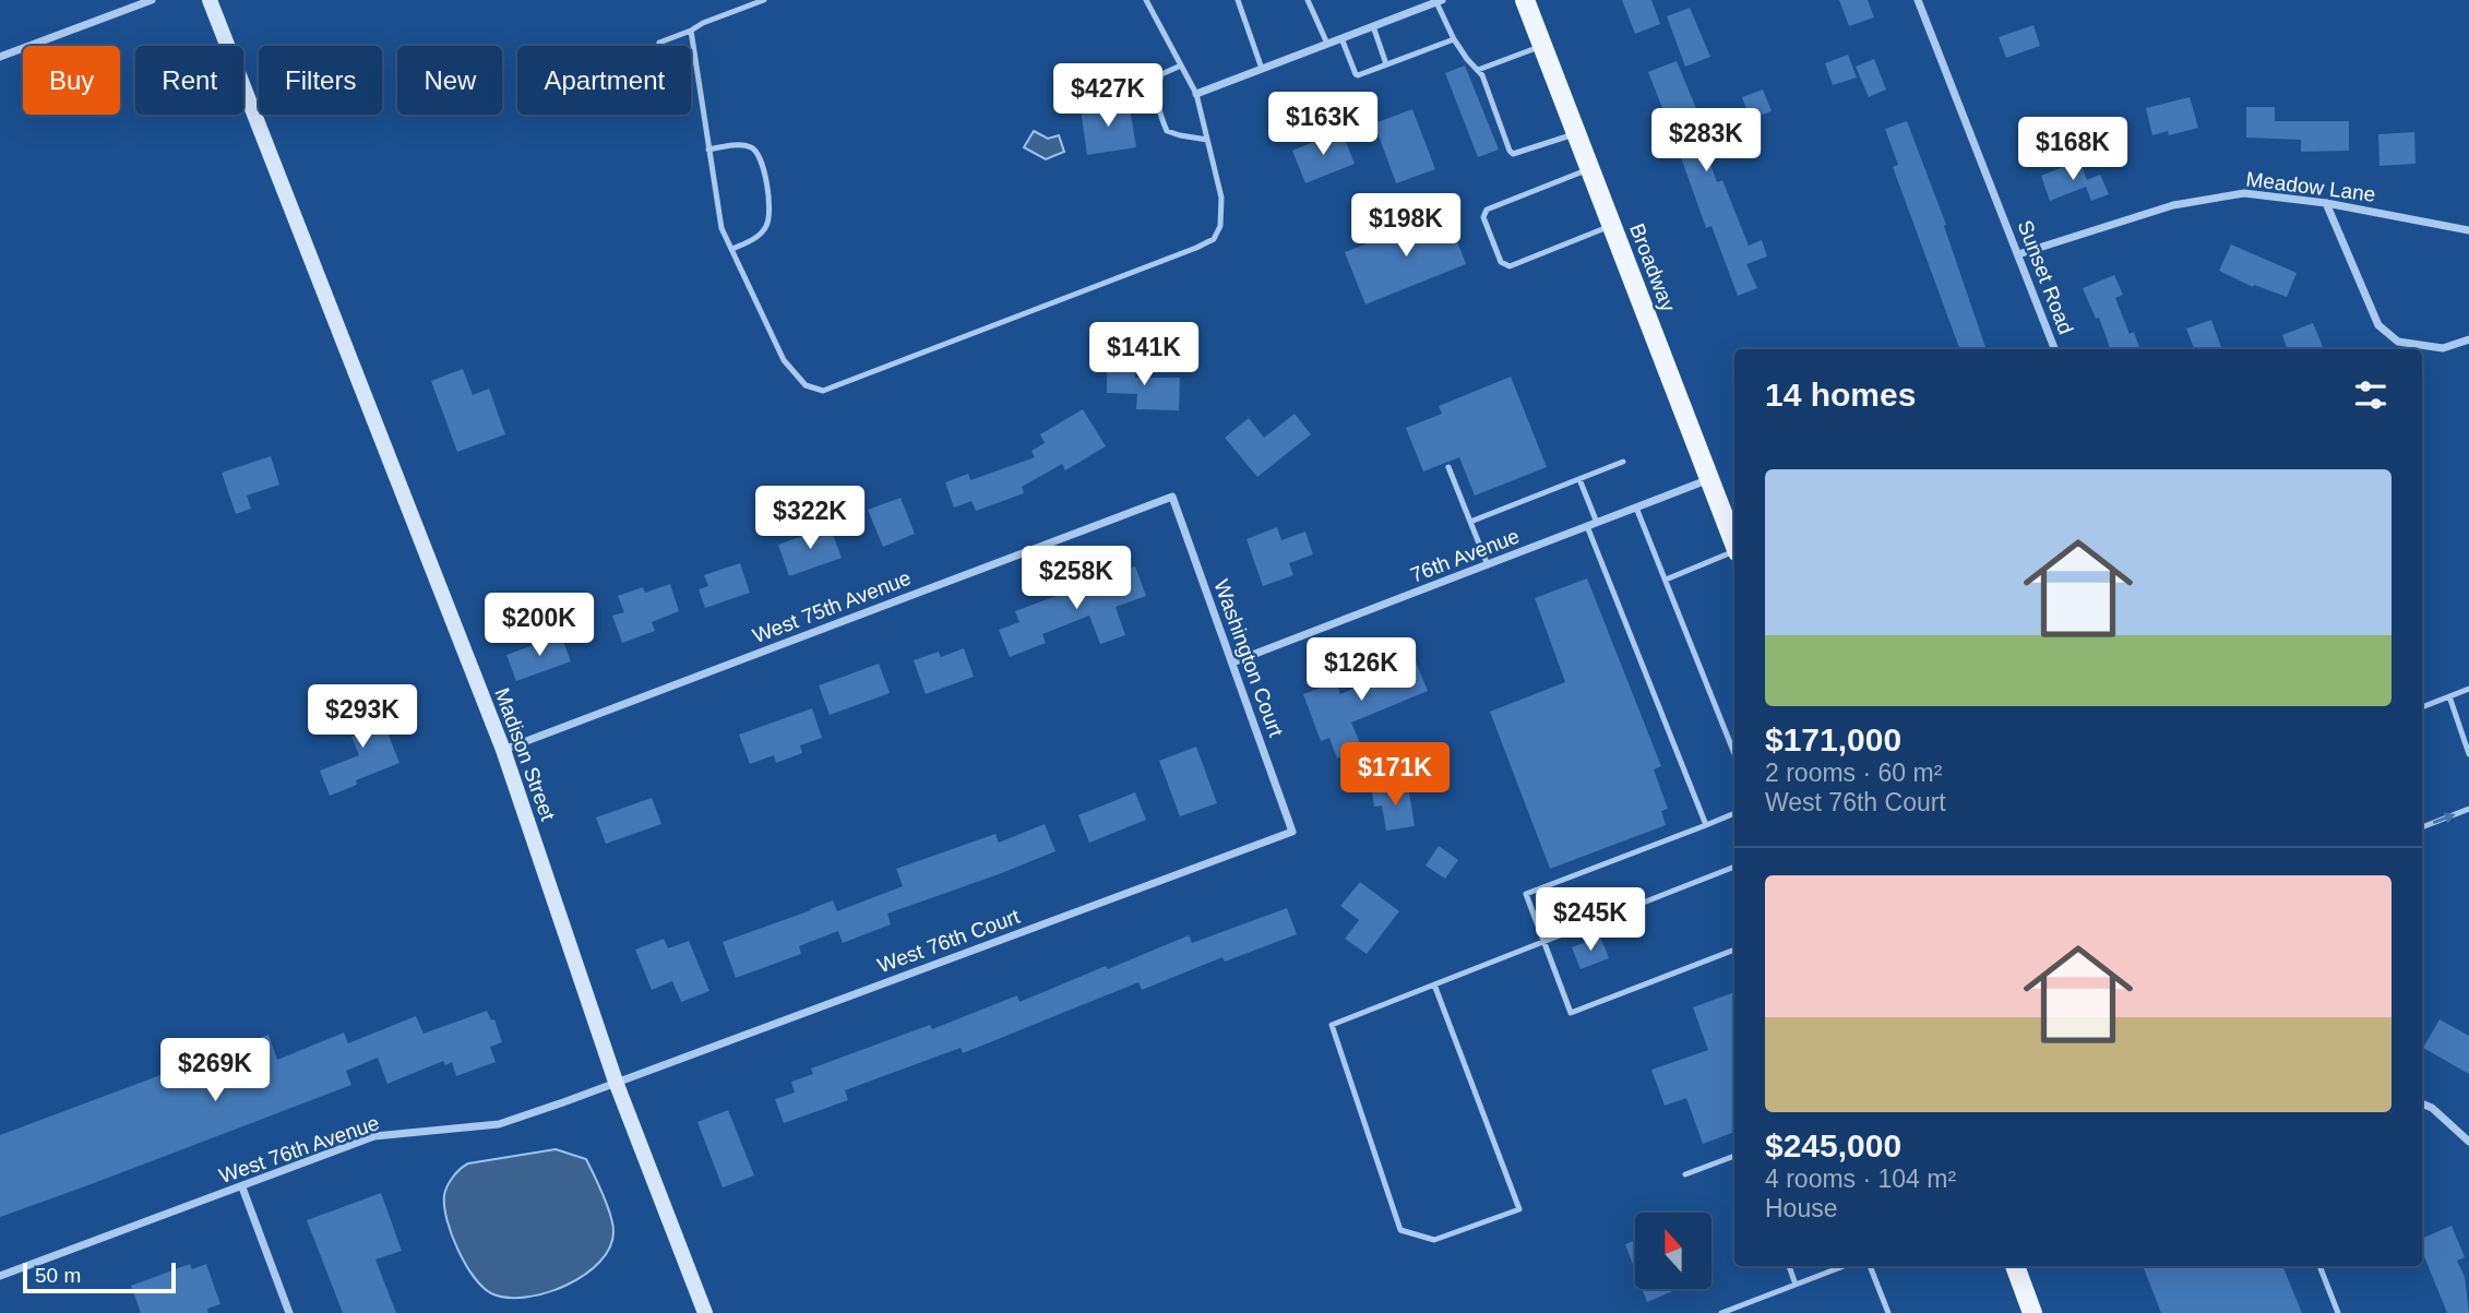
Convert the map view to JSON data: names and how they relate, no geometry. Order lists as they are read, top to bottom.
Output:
{
  "streets": {
    "main road": ["Broadway"],
    "street": [
      "Meadow Lane",
      "Sunset Road",
      "76th Avenue",
      "West 75th Avenue",
      "Washington Court",
      "Madison Street",
      "West 76th Court",
      "West 76th Avenue"
    ]
  },
  "crossings": [
    ["Meadow Lane", "Sunset Road"],
    ["Broadway", "76th Avenue"],
    ["76th Avenue", "Washington Court"],
    ["West 75th Avenue", "Washington Court"],
    ["West 75th Avenue", "Madison Street"],
    ["Washington Court", "West 76th Court"],
    ["Madison Street", "West 76th Court"],
    ["Madison Street", "West 76th Avenue"],
    ["West 76th Court", "West 76th Avenue"]
  ],
  "scale_bar": "50 m",
  "north": "top",
  "page": {
    "chip": [
      "Buy",
      "Rent",
      "Filters",
      "New",
      "Apartment"
    ],
    "price": [
      "$427K",
      "$163K",
      "$283K",
      "$168K",
      "$198K",
      "$141K",
      "$322K",
      "$258K",
      "$200K",
      "$126K",
      "$293K",
      "$171K",
      "$245K",
      "$269K"
    ],
    "heading": "14 homes",
    "list": [
      {
        "name": "$171,000",
        "note": "2 rooms · 60 m² · West 76th Court"
      },
      {
        "name": "$245,000",
        "note": "4 rooms · 104 m² · House"
      }
    ],
    "scale": "50 m"
  }
}
